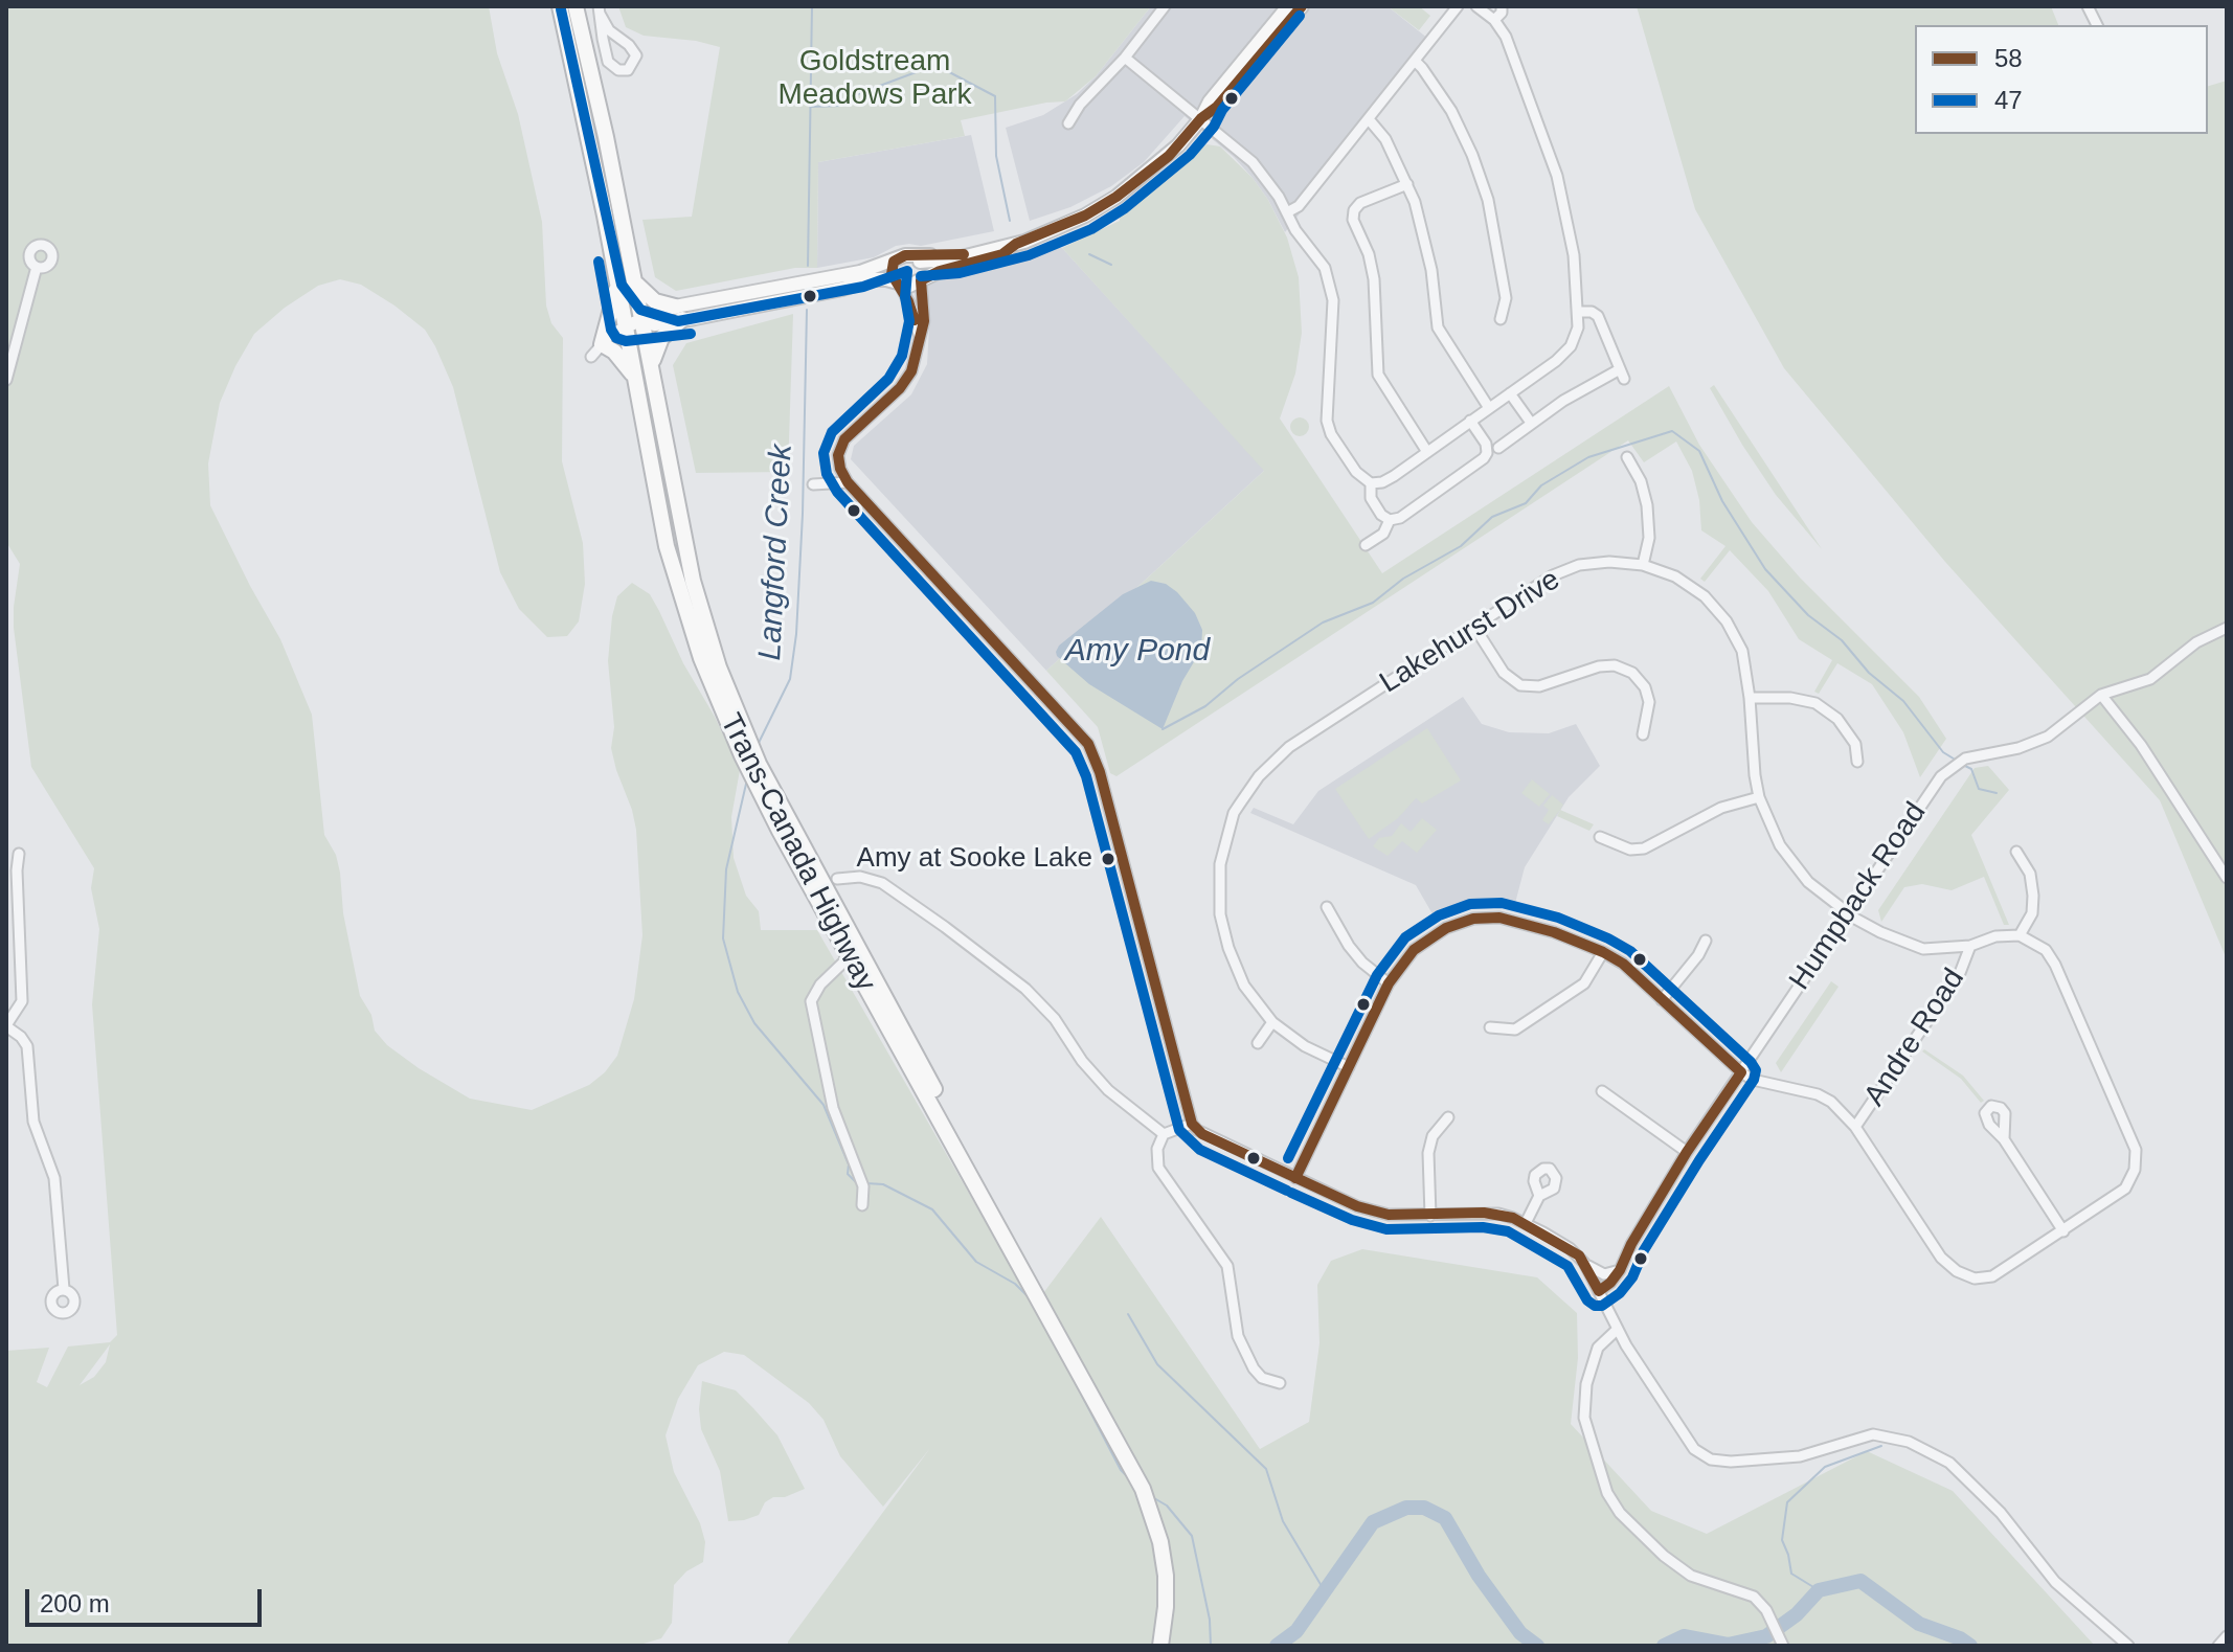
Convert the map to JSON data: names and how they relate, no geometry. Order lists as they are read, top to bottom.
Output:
{
  "streets": {
    "highway": ["Trans-Canada Highway"],
    "street": ["Lakehurst Drive", "Humpback Road", "Andre Road"]
  },
  "crossings": [
    ["Lakehurst Drive", "Humpback Road"],
    ["Lakehurst Drive", "Andre Road"]
  ],
  "water": ["Langford Creek", "Amy Pond"],
  "parks": ["Goldstream Meadows Park"],
  "places": ["Amy at Sooke Lake"],
  "lines": ["transit line 58", "transit line 47"],
  "legend": ["58", "47"],
  "scale_bar": "200 m"
}
